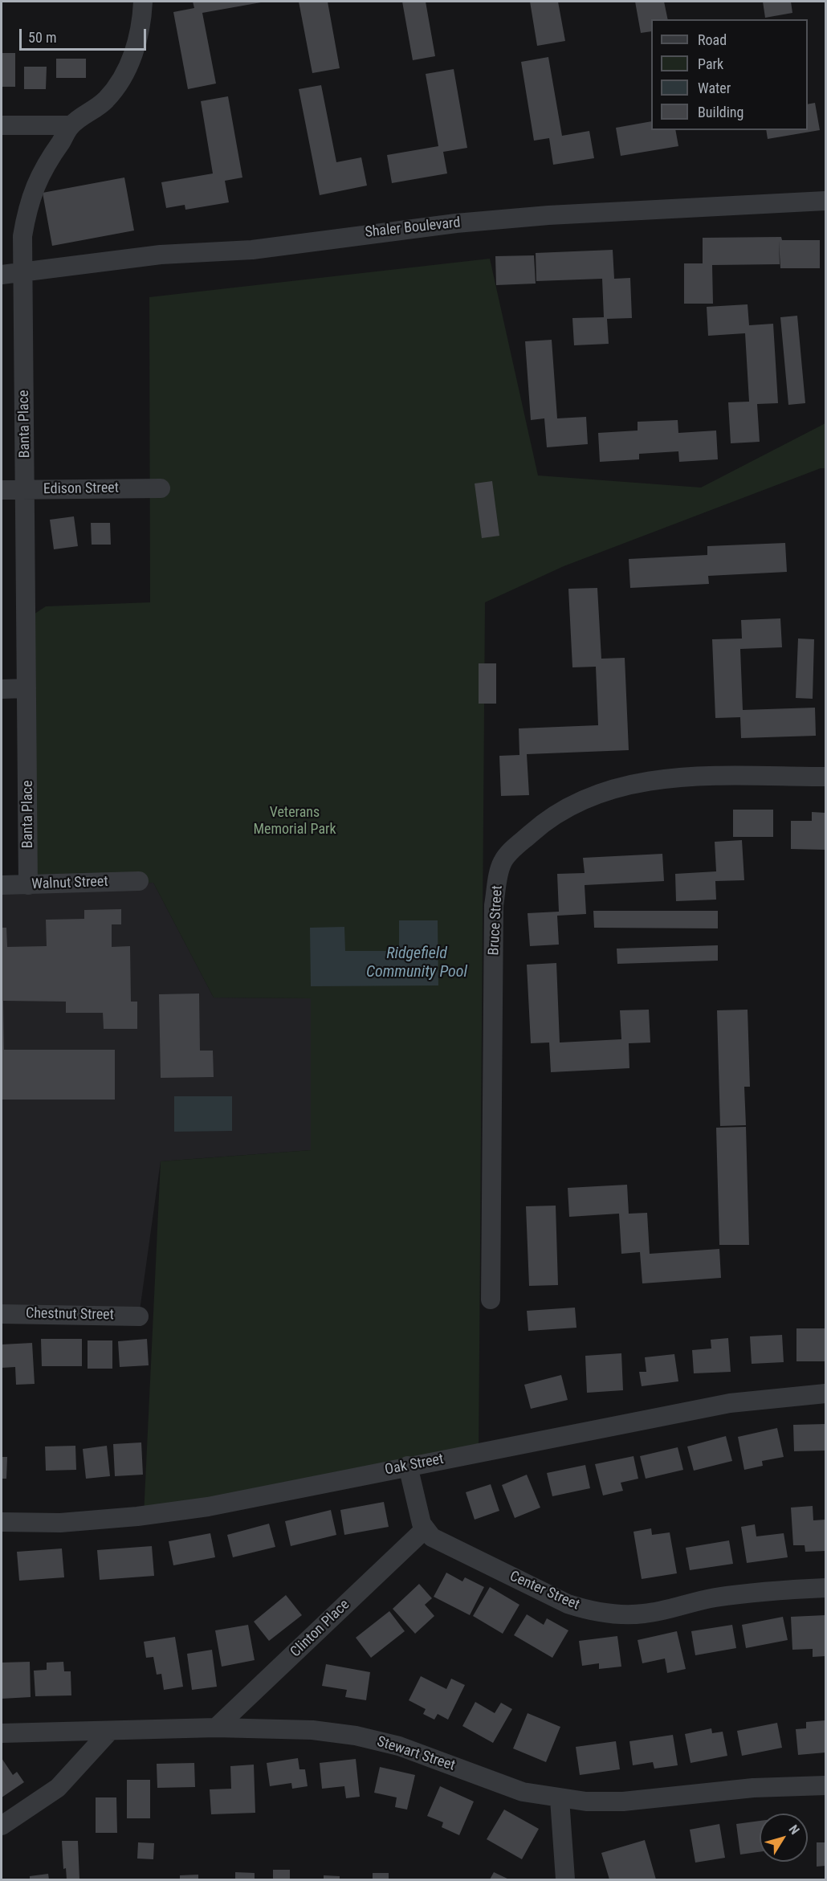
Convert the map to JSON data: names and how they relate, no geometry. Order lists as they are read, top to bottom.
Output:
{
  "streets": {
    "street": [
      "Shaler Boulevard",
      "Banta Place",
      "Edison Street",
      "Walnut Street",
      "Bruce Street",
      "Chestnut Street",
      "Oak Street",
      "Center Street",
      "Clinton Place",
      "Stewart Street"
    ]
  },
  "crossings": [
    ["Shaler Boulevard", "Banta Place"],
    ["Banta Place", "Edison Street"],
    ["Banta Place", "Walnut Street"],
    ["Center Street", "Clinton Place"],
    ["Clinton Place", "Stewart Street"]
  ],
  "water": ["Ridgefield Community Pool"],
  "parks": ["Veterans Memorial Park"],
  "legend": [
    "Road",
    "Park",
    "Water",
    "Building"
  ],
  "scale_bar": "50 m",
  "north": "top right"
}
